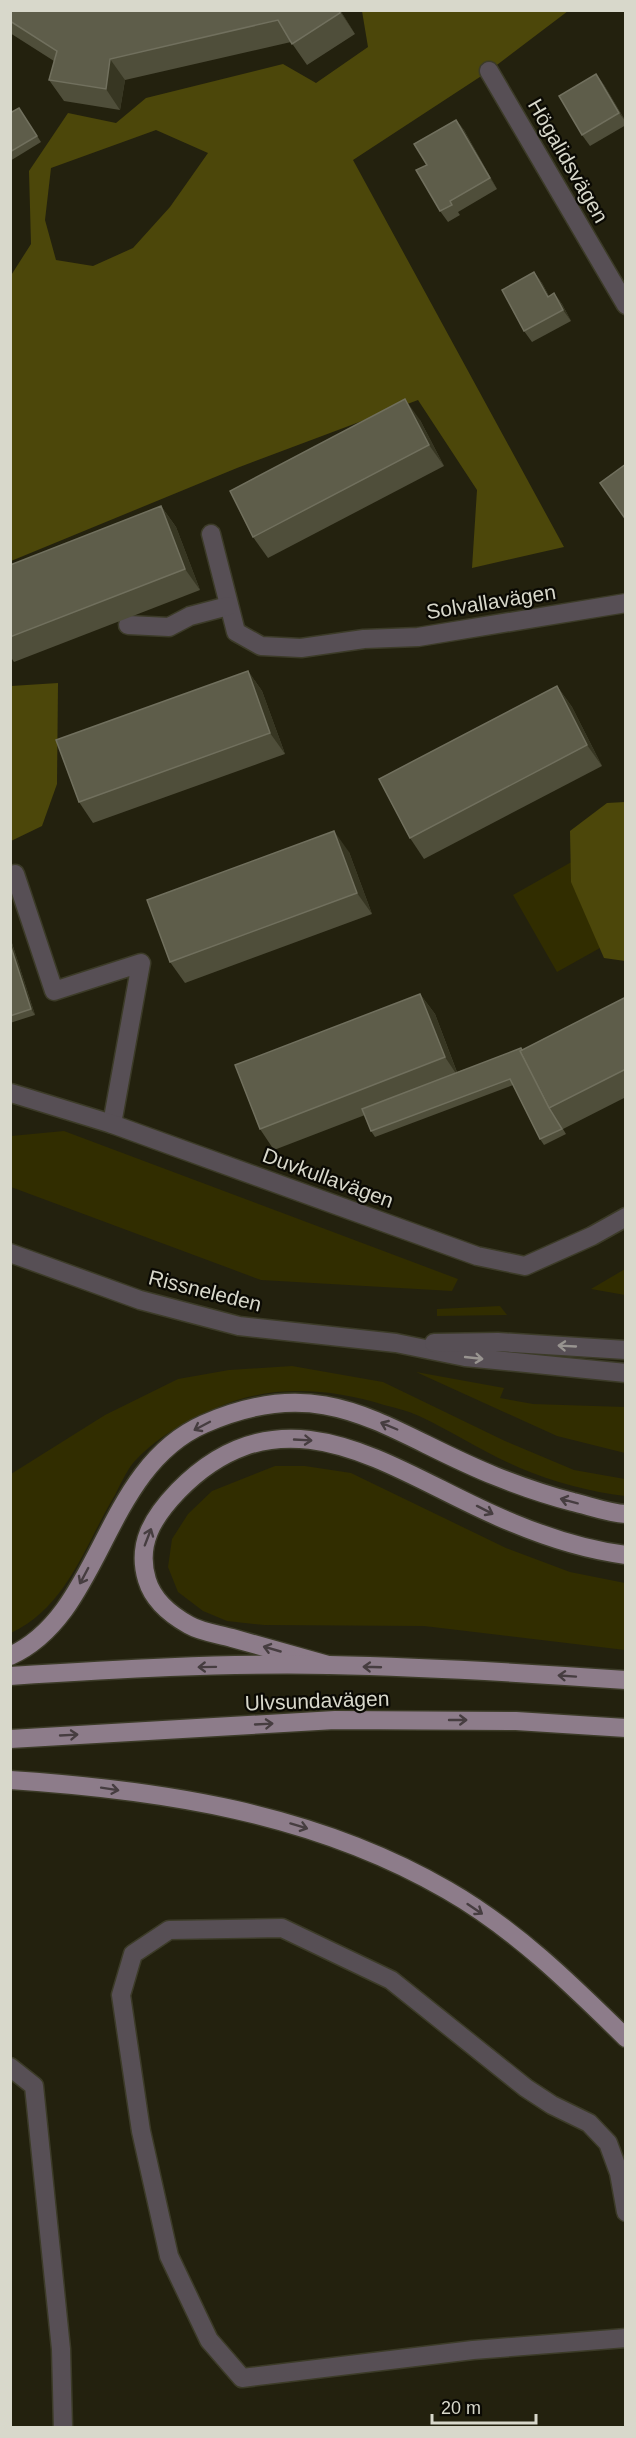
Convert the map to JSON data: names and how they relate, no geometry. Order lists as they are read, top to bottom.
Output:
{
  "streets": {
    "main road": ["Ulvsundavägen"],
    "street": [
      "Högalidsvägen",
      "Solvallavägen",
      "Duvkullavägen",
      "Rissneleden"
    ]
  },
  "scale_bar": "20 m"
}
